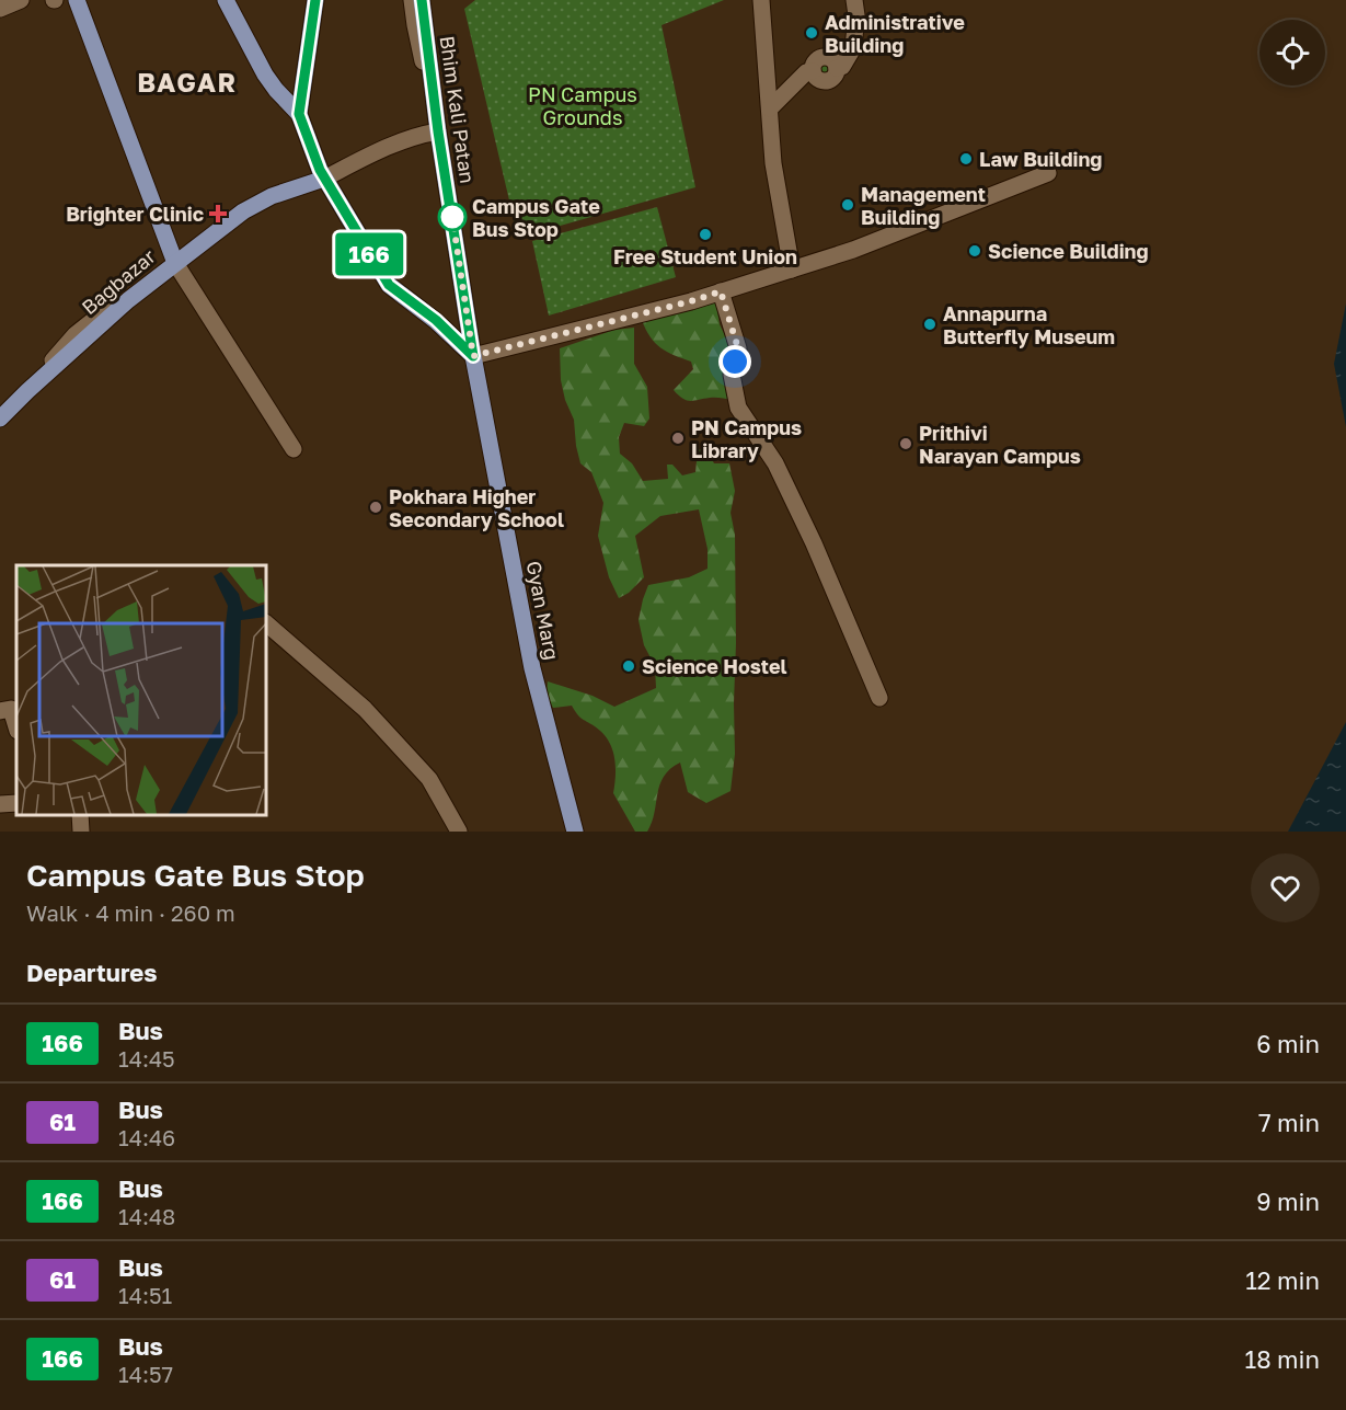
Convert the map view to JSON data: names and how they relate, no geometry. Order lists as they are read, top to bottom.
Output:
{
  "streets": {
    "main road": ["Bhim Kali Patan", "Bagbazar", "Gyan Marg"]
  },
  "crossings": [
    ["Bhim Kali Patan", "Gyan Marg"]
  ],
  "districts": ["BAGAR"],
  "parks": ["PN Campus Grounds"],
  "places": {
    "other": [
      "Administrative Building",
      "Law Building",
      "Management Building",
      "Campus Gate Bus Stop",
      "Free Student Union",
      "Science Building",
      "Annapurna Butterfly Museum",
      "PN Campus Library",
      "Prithivi Narayan Campus",
      "Pokhara Higher Secondary School",
      "Science Hostel"
    ],
    "health": ["Brighter Clinic"]
  },
  "lines": ["bus line 166"],
  "page": {
    "on_map": "166",
    "heading": [
      ["Campus Gate Bus Stop", "Walk · 4 min · 260 m"],
      "Departures"
    ],
    "list": [
      {
        "mark": "166",
        "name": "Bus",
        "note": "14:45",
        "value": "6 min"
      },
      {
        "mark": "61",
        "name": "Bus",
        "note": "14:46",
        "value": "7 min"
      },
      {
        "mark": "166",
        "name": "Bus",
        "note": "14:48",
        "value": "9 min"
      },
      {
        "mark": "61",
        "name": "Bus",
        "note": "14:51",
        "value": "12 min"
      },
      {
        "mark": "166",
        "name": "Bus",
        "note": "14:57",
        "value": "18 min"
      }
    ]
  }
}
